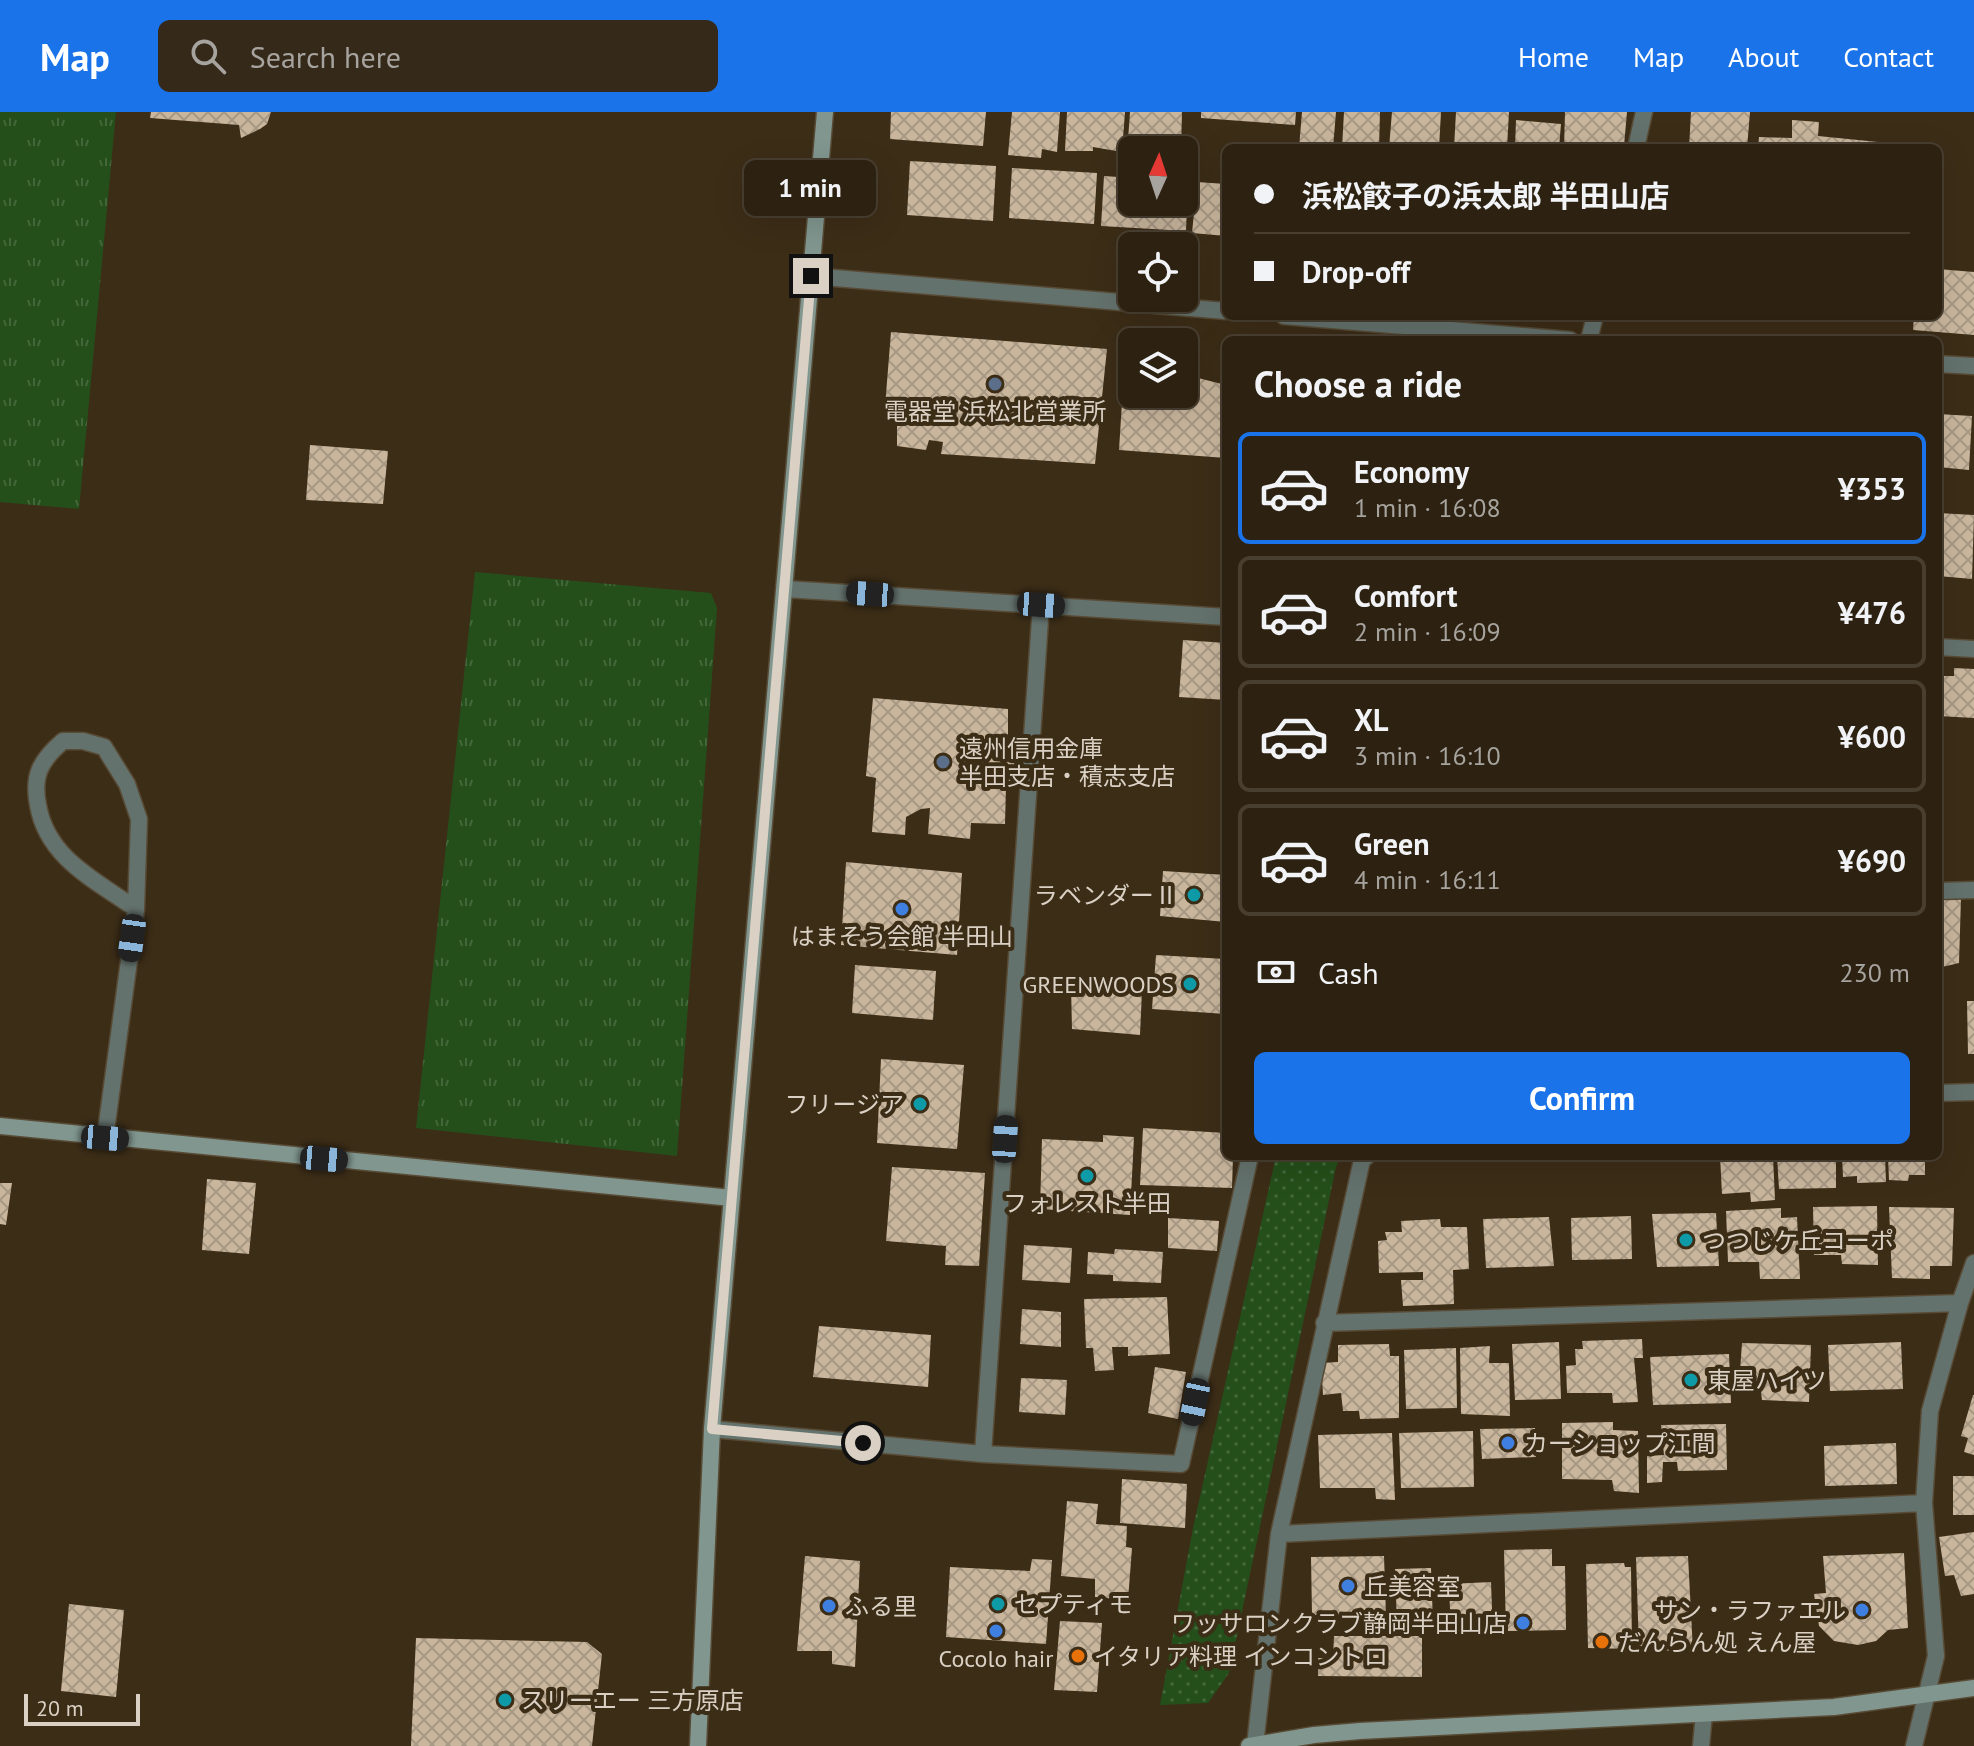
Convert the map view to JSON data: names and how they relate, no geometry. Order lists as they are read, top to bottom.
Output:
{
  "places": [
    "電器堂 浜松北営業所",
    "遠州信用金庫 半田支店・積志支店",
    "ラベンダーⅡ",
    "はまそう会館 半田山",
    "GREENWOODS",
    "フリージア",
    "フォレスト半田",
    "つつじケ丘コーポ",
    "東屋ハイツ",
    "カーショップ江間",
    "丘美容室",
    "セプティモ",
    "ふる里",
    "サン・ラファエル",
    "ワッサロンクラブ静岡半田山店",
    "Cocolo hair",
    "だんらん処 えん屋",
    "イタリア料理 インコントロ",
    "スリーエー 三方原店"
  ],
  "scale_bar": "20 m",
  "north": "top",
  "page": {
    "header": "Map",
    "search": "Search here",
    "nav": [
      "Home",
      "Map",
      "About",
      "Contact"
    ],
    "banner": ["浜松餃子の浜太郎 半田山店", "Drop-off"],
    "bubble": "1 min",
    "heading": "Choose a ride",
    "list": [
      {
        "name": "Economy",
        "note": "1 min · 16:08",
        "value": "¥353"
      },
      {
        "name": "Comfort",
        "note": "2 min · 16:09",
        "value": "¥476"
      },
      {
        "name": "XL",
        "note": "3 min · 16:10",
        "value": "¥600"
      },
      {
        "name": "Green",
        "note": "4 min · 16:11",
        "value": "¥690"
      }
    ],
    "pay": ["Cash", "230 m"],
    "buttons": "Confirm",
    "scale": "20 m"
  }
}
